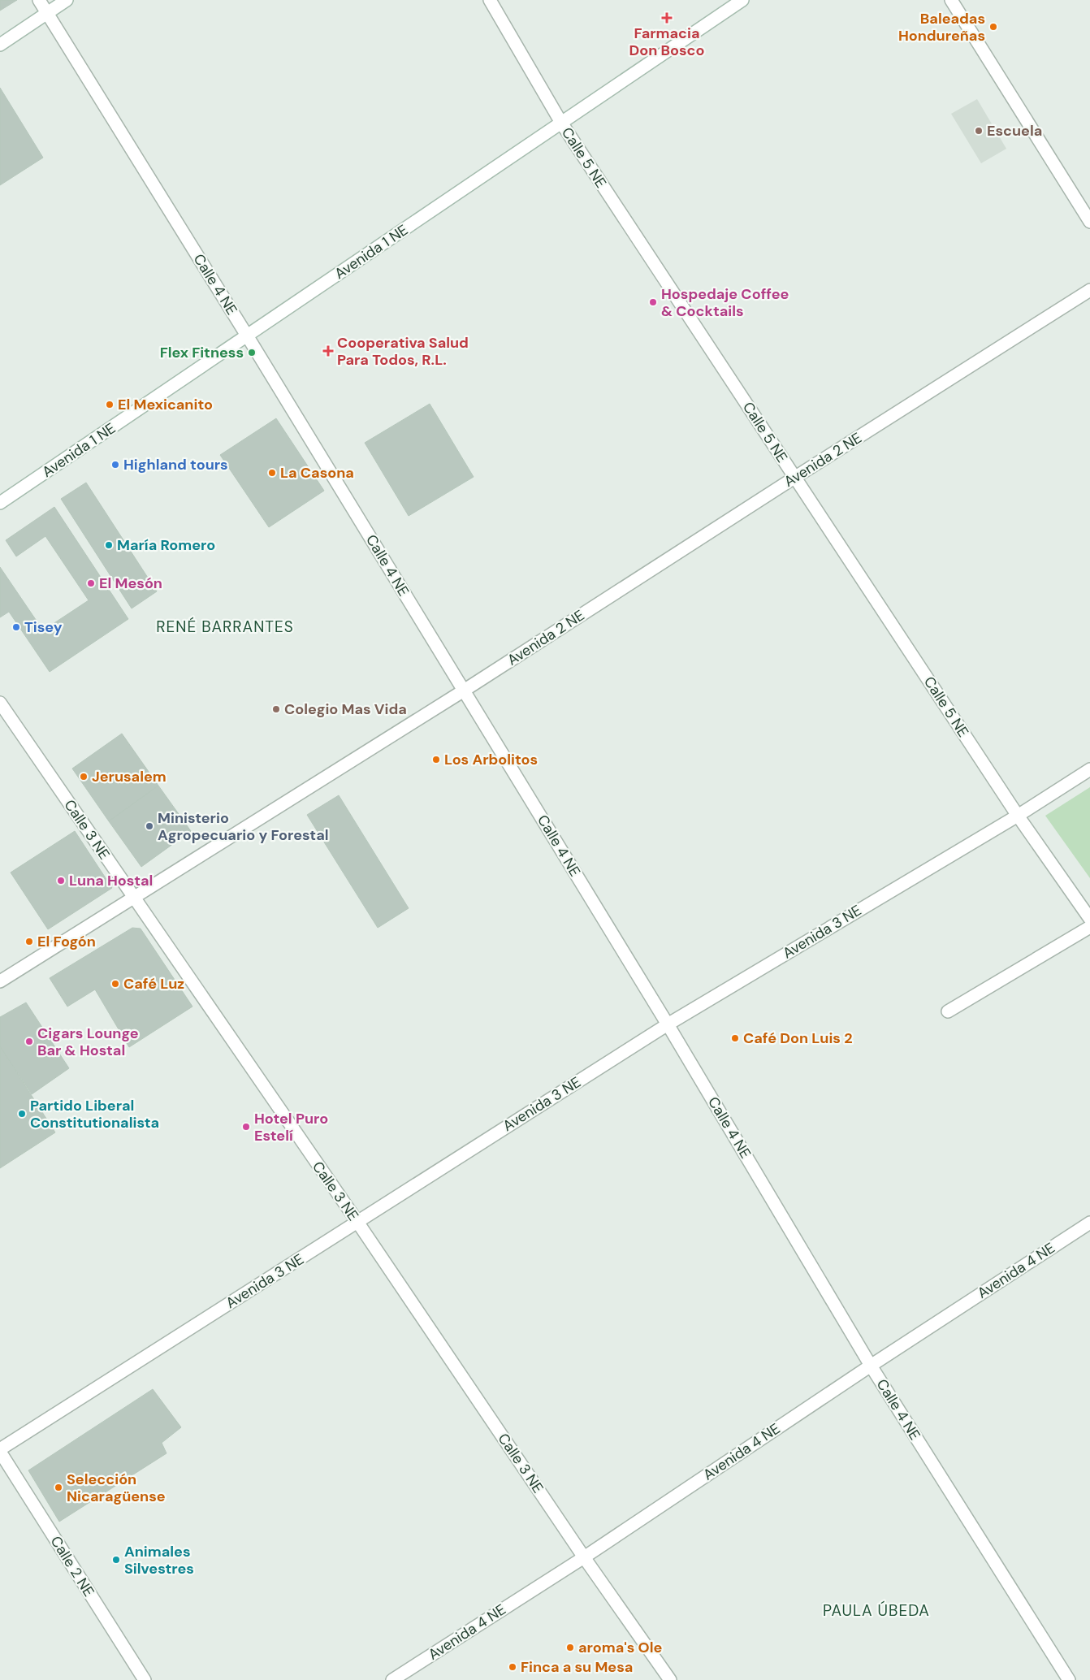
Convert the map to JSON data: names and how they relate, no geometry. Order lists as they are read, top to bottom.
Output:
{
  "streets": {
    "street": [
      "Calle 5 NE",
      "Avenida 1 NE",
      "Calle 4 NE",
      "Avenida 2 NE",
      "Calle 3 NE",
      "Avenida 3 NE",
      "Avenida 4 NE",
      "Calle 2 NE"
    ]
  },
  "crossings": [
    ["Calle 5 NE", "Avenida 1 NE"],
    ["Calle 5 NE", "Avenida 2 NE"],
    ["Calle 5 NE", "Avenida 3 NE"],
    ["Avenida 1 NE", "Calle 4 NE"],
    ["Calle 4 NE", "Avenida 2 NE"],
    ["Calle 4 NE", "Avenida 3 NE"],
    ["Calle 4 NE", "Avenida 4 NE"],
    ["Avenida 2 NE", "Calle 3 NE"],
    ["Calle 3 NE", "Avenida 3 NE"],
    ["Calle 3 NE", "Avenida 4 NE"],
    ["Avenida 3 NE", "Calle 2 NE"]
  ],
  "districts": ["RENÉ BARRANTES", "PAULA ÚBEDA"],
  "places": {
    "health": ["Farmacia Don Bosco", "Cooperativa Salud Para Todos, R.L."],
    "other": [
      "Baleadas Hondureñas",
      "Escuela",
      "Hospedaje Coffee & Cocktails",
      "Flex Fitness",
      "El Mexicanito",
      "Highland tours",
      "La Casona",
      "María Romero",
      "El Mesón",
      "Tisey",
      "Colegio Mas Vida",
      "Los Arbolitos",
      "Jerusalem",
      "Ministerio Agropecuario y Forestal",
      "Luna Hostal",
      "El Fogón",
      "Café Luz",
      "Café Don Luis 2",
      "Cigars Lounge Bar & Hostal",
      "Partido Liberal Constitutionalista",
      "Hotel Puro Estelí",
      "Selección Nicaragüense",
      "Animales Silvestres",
      "aroma's Ole",
      "Finca a su Mesa"
    ]
  }
}
